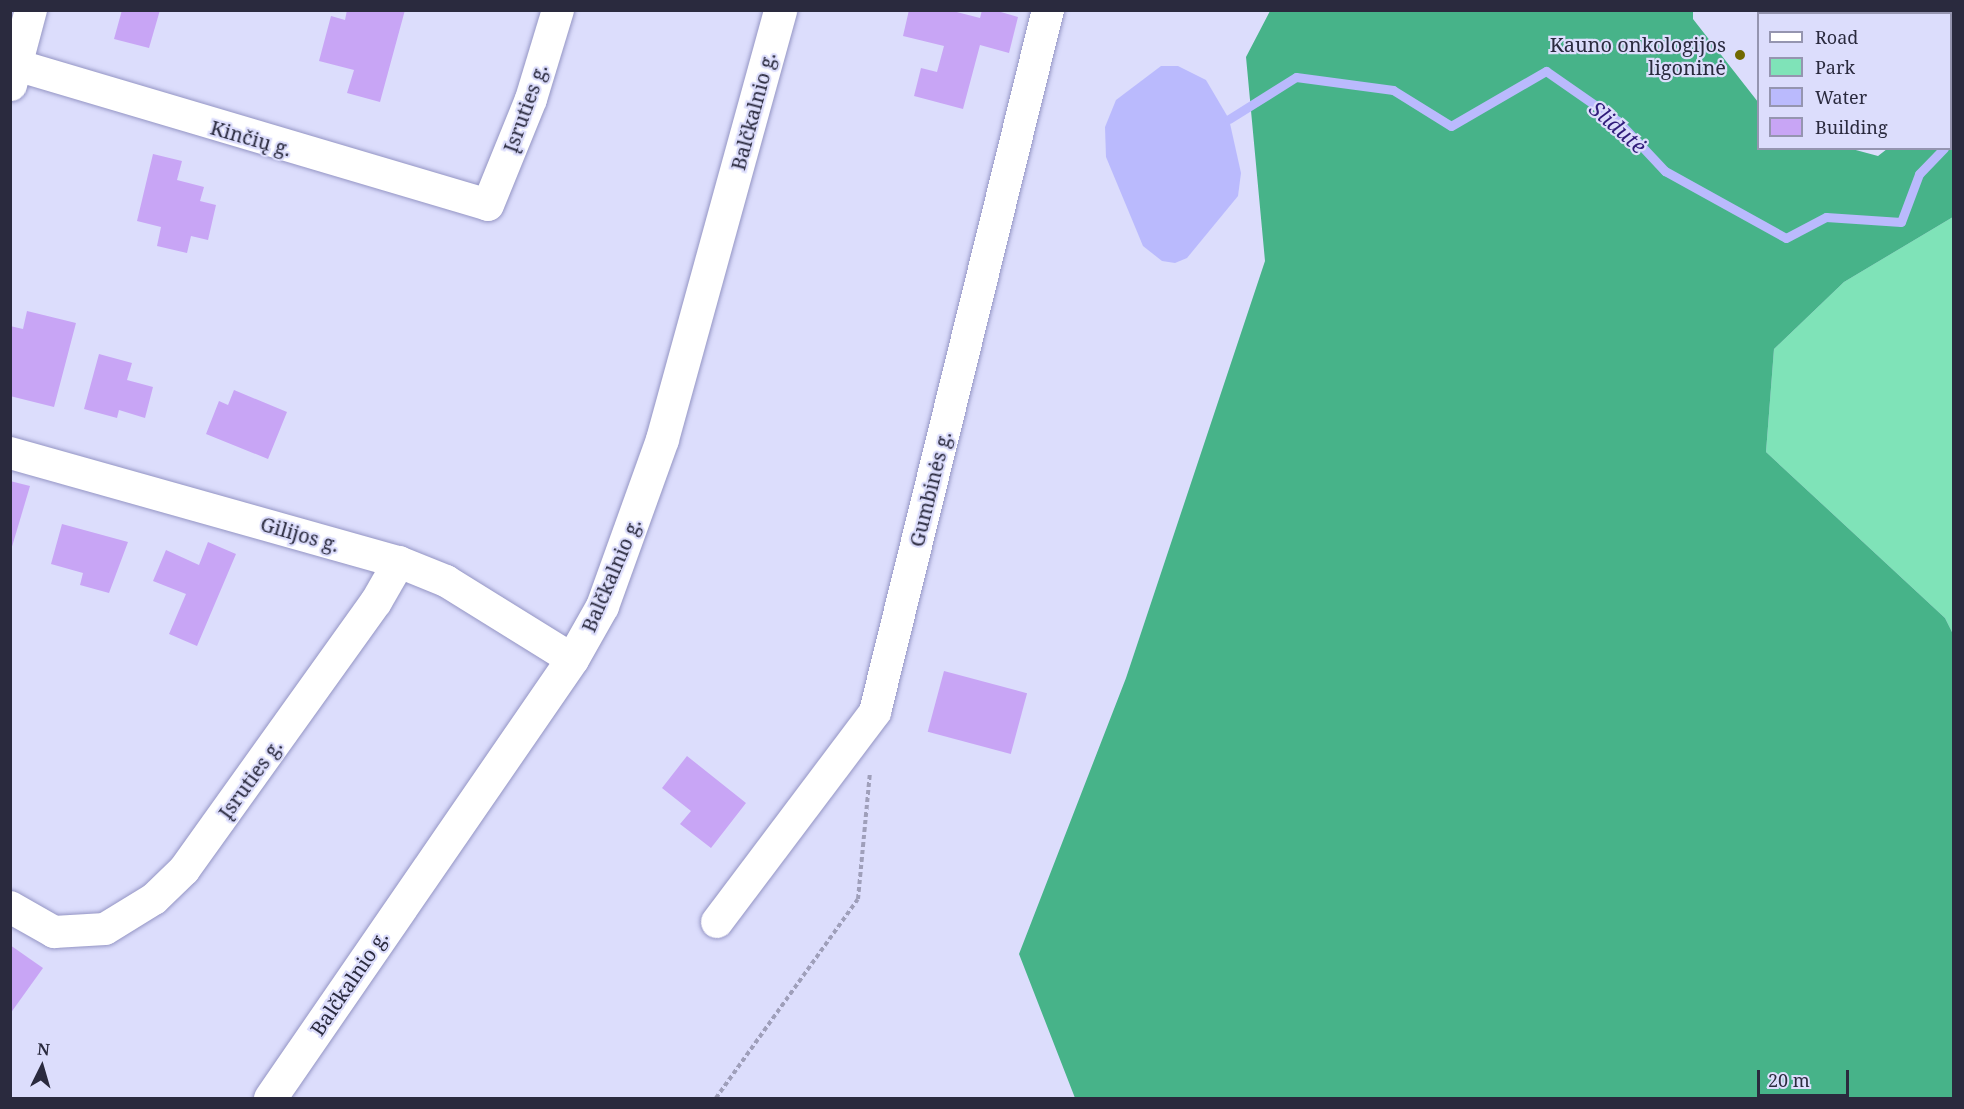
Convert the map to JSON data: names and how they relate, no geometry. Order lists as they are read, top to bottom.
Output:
{
  "streets": {
    "street": [
      "Įsruties g.",
      "Balčkalnio g.",
      "Kinčių g.",
      "Gumbinės g.",
      "Gilijos g."
    ]
  },
  "crossings": [
    ["Įsruties g.", "Kinčių g."],
    ["Įsruties g.", "Gilijos g."],
    ["Balčkalnio g.", "Gilijos g."]
  ],
  "water": ["Slidutė"],
  "places": ["Kauno onkologijos ligoninė"],
  "legend": [
    "Road",
    "Park",
    "Water",
    "Building"
  ],
  "scale_bar": "20 m",
  "north": "top"
}
